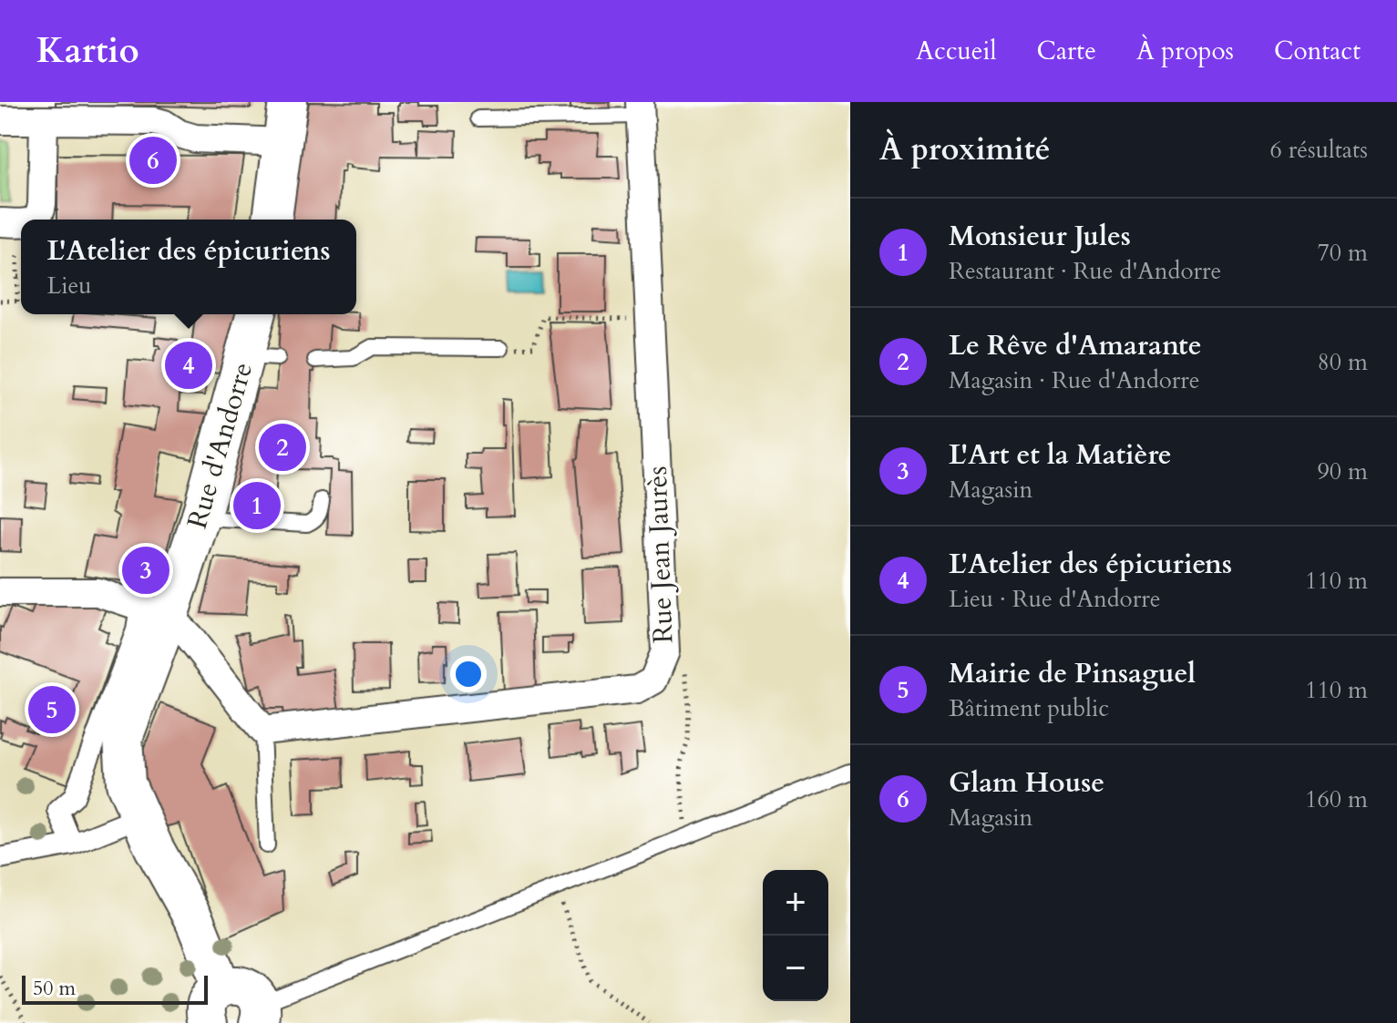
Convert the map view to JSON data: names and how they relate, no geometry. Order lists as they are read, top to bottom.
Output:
{
  "streets": {
    "main road": ["Rue d'Andorre"],
    "street": ["Rue Jean Jaurès"]
  },
  "scale_bar": "50 m",
  "page": {
    "header": "Kartio",
    "nav": [
      "Accueil",
      "Carte",
      "À propos",
      "Contact"
    ],
    "heading": ["À proximité", "6 résultats"],
    "pins": [
      "6",
      "4",
      "2",
      "1",
      "3",
      "5"
    ],
    "list": [
      {
        "mark": "1",
        "name": "Monsieur Jules",
        "note": "Restaurant · Rue d'Andorre",
        "value": "70 m"
      },
      {
        "mark": "2",
        "name": "Le Rêve d'Amarante",
        "note": "Magasin · Rue d'Andorre",
        "value": "80 m"
      },
      {
        "mark": "3",
        "name": "L'Art et la Matière",
        "note": "Magasin",
        "value": "90 m"
      },
      {
        "mark": "4",
        "name": "L'Atelier des épicuriens",
        "note": "Lieu · Rue d'Andorre",
        "value": "110 m"
      },
      {
        "mark": "5",
        "name": "Mairie de Pinsaguel",
        "note": "Bâtiment public",
        "value": "110 m"
      },
      {
        "mark": "6",
        "name": "Glam House",
        "note": "Magasin",
        "value": "160 m"
      }
    ],
    "popup": ["L'Atelier des épicuriens", "Lieu"],
    "map_buttons": ["+", "−"],
    "scale": "50 m"
  }
}
